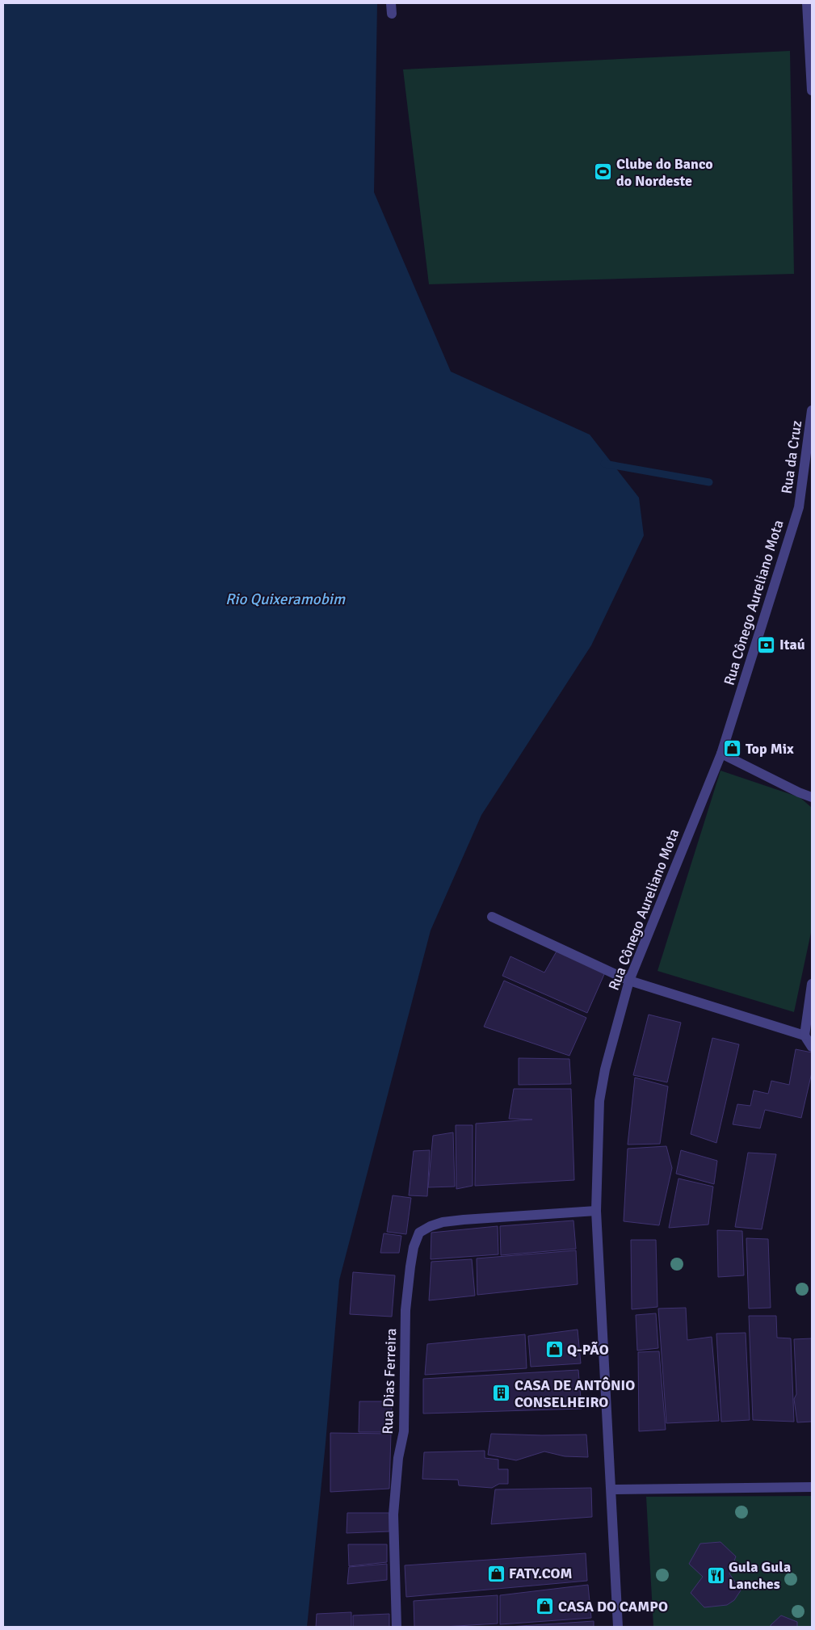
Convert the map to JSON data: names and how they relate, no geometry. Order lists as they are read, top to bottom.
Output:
{
  "streets": {
    "street": ["Rua da Cruz", "Rua Cônego Aureliano Mota", "Rua Dias Ferreira"]
  },
  "crossings": [
    ["Rua da Cruz", "Rua Cônego Aureliano Mota"],
    ["Rua Cônego Aureliano Mota", "Rua Dias Ferreira"]
  ],
  "water": ["Rio Quixeramobim"],
  "places": {
    "sports": ["Clube do Banco do Nordeste"],
    "bank": ["Itaú"],
    "shop": [
      "Top Mix",
      "Q-PÃO",
      "FATY.COM",
      "CASA DO CAMPO"
    ],
    "building": ["CASA DE ANTÔNIO CONSELHEIRO"],
    "restaurant": ["Gula Gula Lanches"]
  }
}
